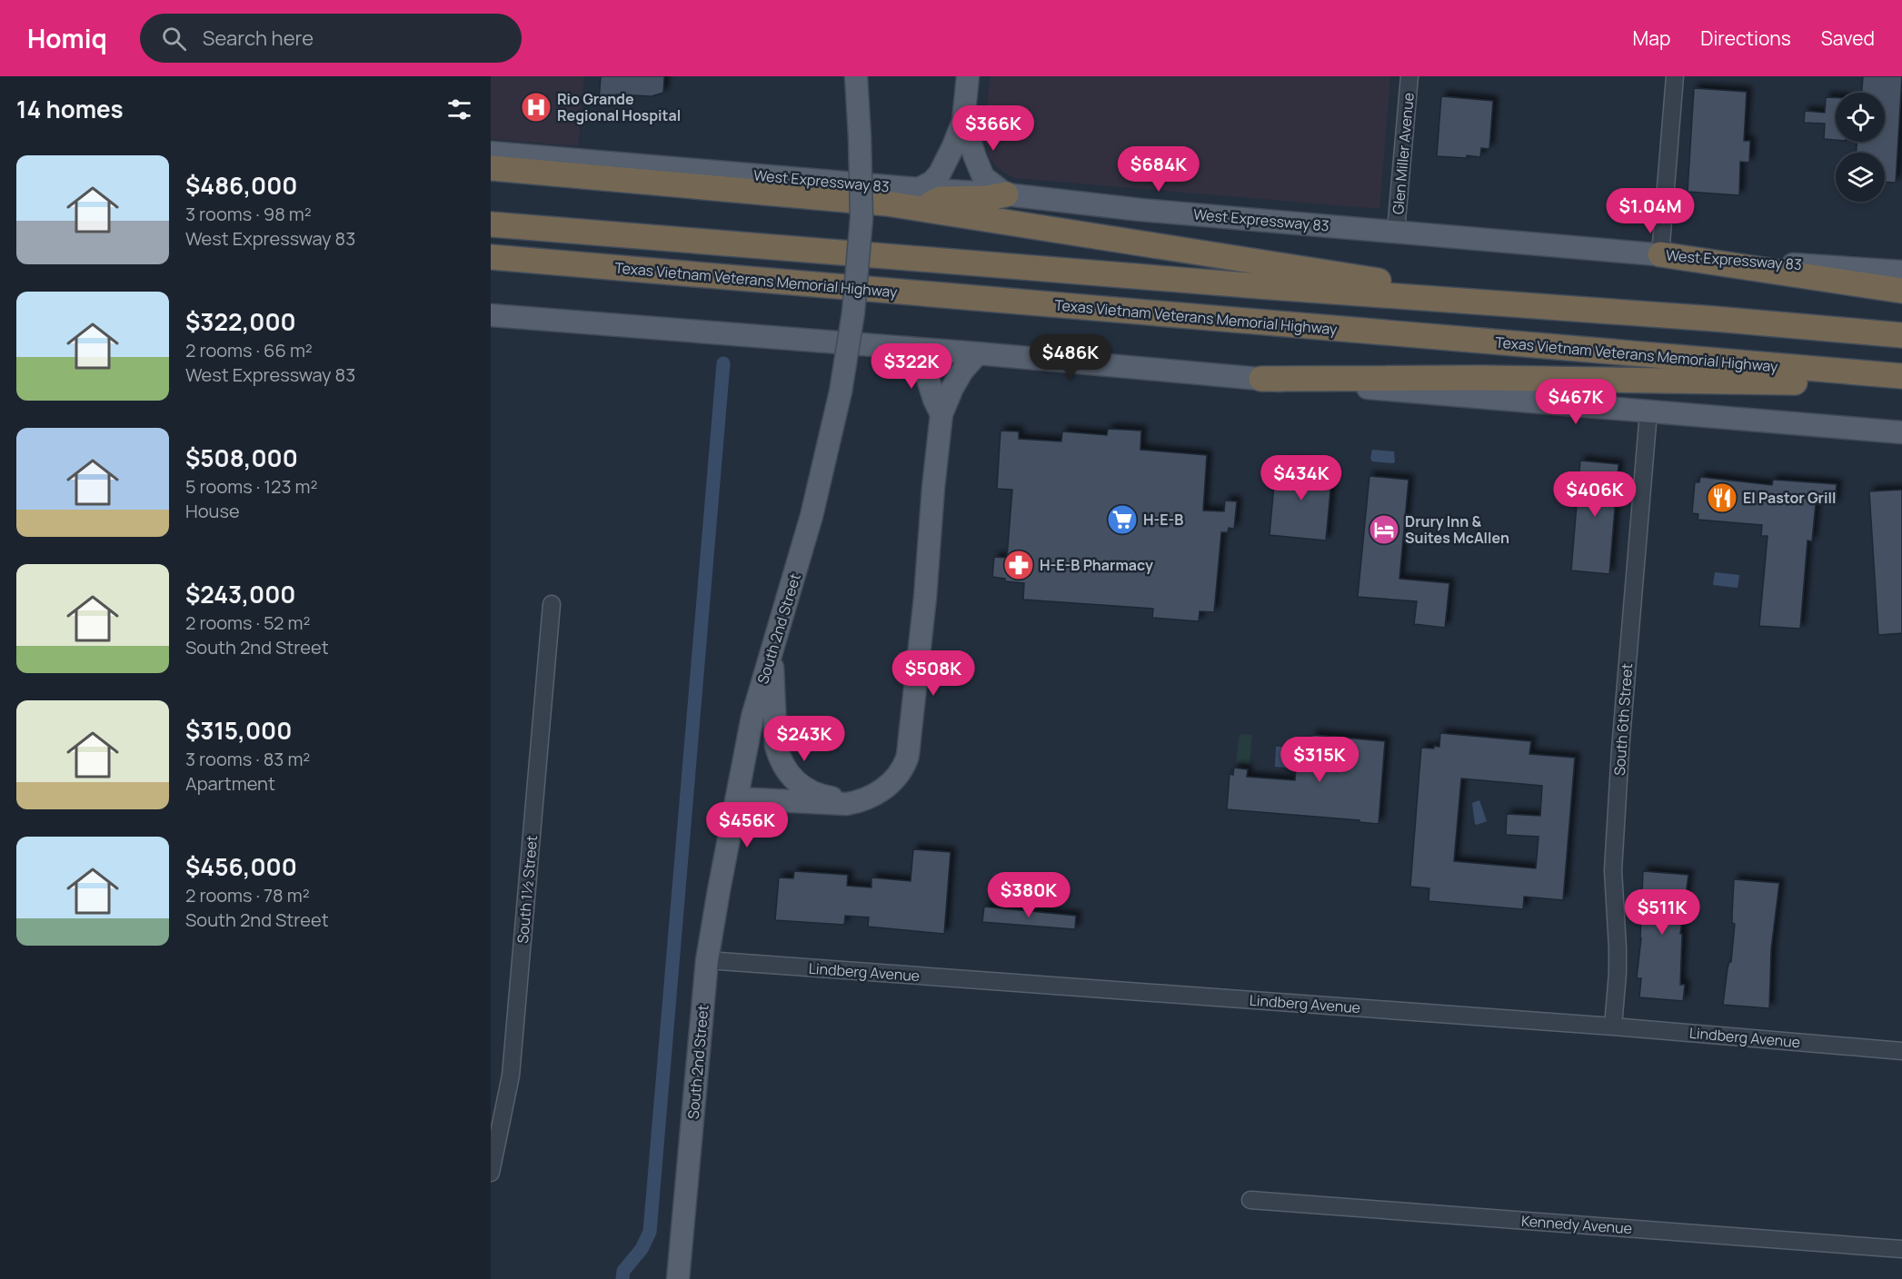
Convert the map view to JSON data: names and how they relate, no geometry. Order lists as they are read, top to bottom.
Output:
{
  "streets": {
    "highway": ["Texas Vietnam Veterans Memorial Highway"],
    "main road": ["West Expressway 83", "South 2nd Street"],
    "street": [
      "Glen Miller Avenue",
      "South 6th Street",
      "South 1½ Street",
      "Lindberg Avenue",
      "Kennedy Avenue"
    ]
  },
  "crossings": [
    ["Glen Miller Avenue", "West Expressway 83"],
    ["South 2nd Street", "Lindberg Avenue"],
    ["South 6th Street", "Lindberg Avenue"]
  ],
  "places": {
    "hospital": ["Rio Grande Regional Hospital"],
    "restaurant": ["El Pastor Grill"],
    "supermarket": ["H-E-B"],
    "hotel": ["Drury Inn & Suites McAllen"],
    "pharmacy": ["H-E-B Pharmacy"]
  },
  "page": {
    "header": "Homiq",
    "search": "Search here",
    "nav": ["Map", "Directions", "Saved"],
    "heading": "14 homes",
    "price": [
      "$366K",
      "$684K",
      "$1.04M",
      "$486K",
      "$322K",
      "$467K",
      "$434K",
      "$406K",
      "$508K",
      "$243K",
      "$315K",
      "$456K",
      "$380K",
      "$511K"
    ],
    "list": [
      {
        "name": "$486,000",
        "note": "3 rooms · 98 m² · West Expressway 83"
      },
      {
        "name": "$322,000",
        "note": "2 rooms · 66 m² · West Expressway 83"
      },
      {
        "name": "$508,000",
        "note": "5 rooms · 123 m² · House"
      },
      {
        "name": "$243,000",
        "note": "2 rooms · 52 m² · South 2nd Street"
      },
      {
        "name": "$315,000",
        "note": "3 rooms · 83 m² · Apartment"
      },
      {
        "name": "$456,000",
        "note": "2 rooms · 78 m² · South 2nd Street"
      }
    ]
  }
}
